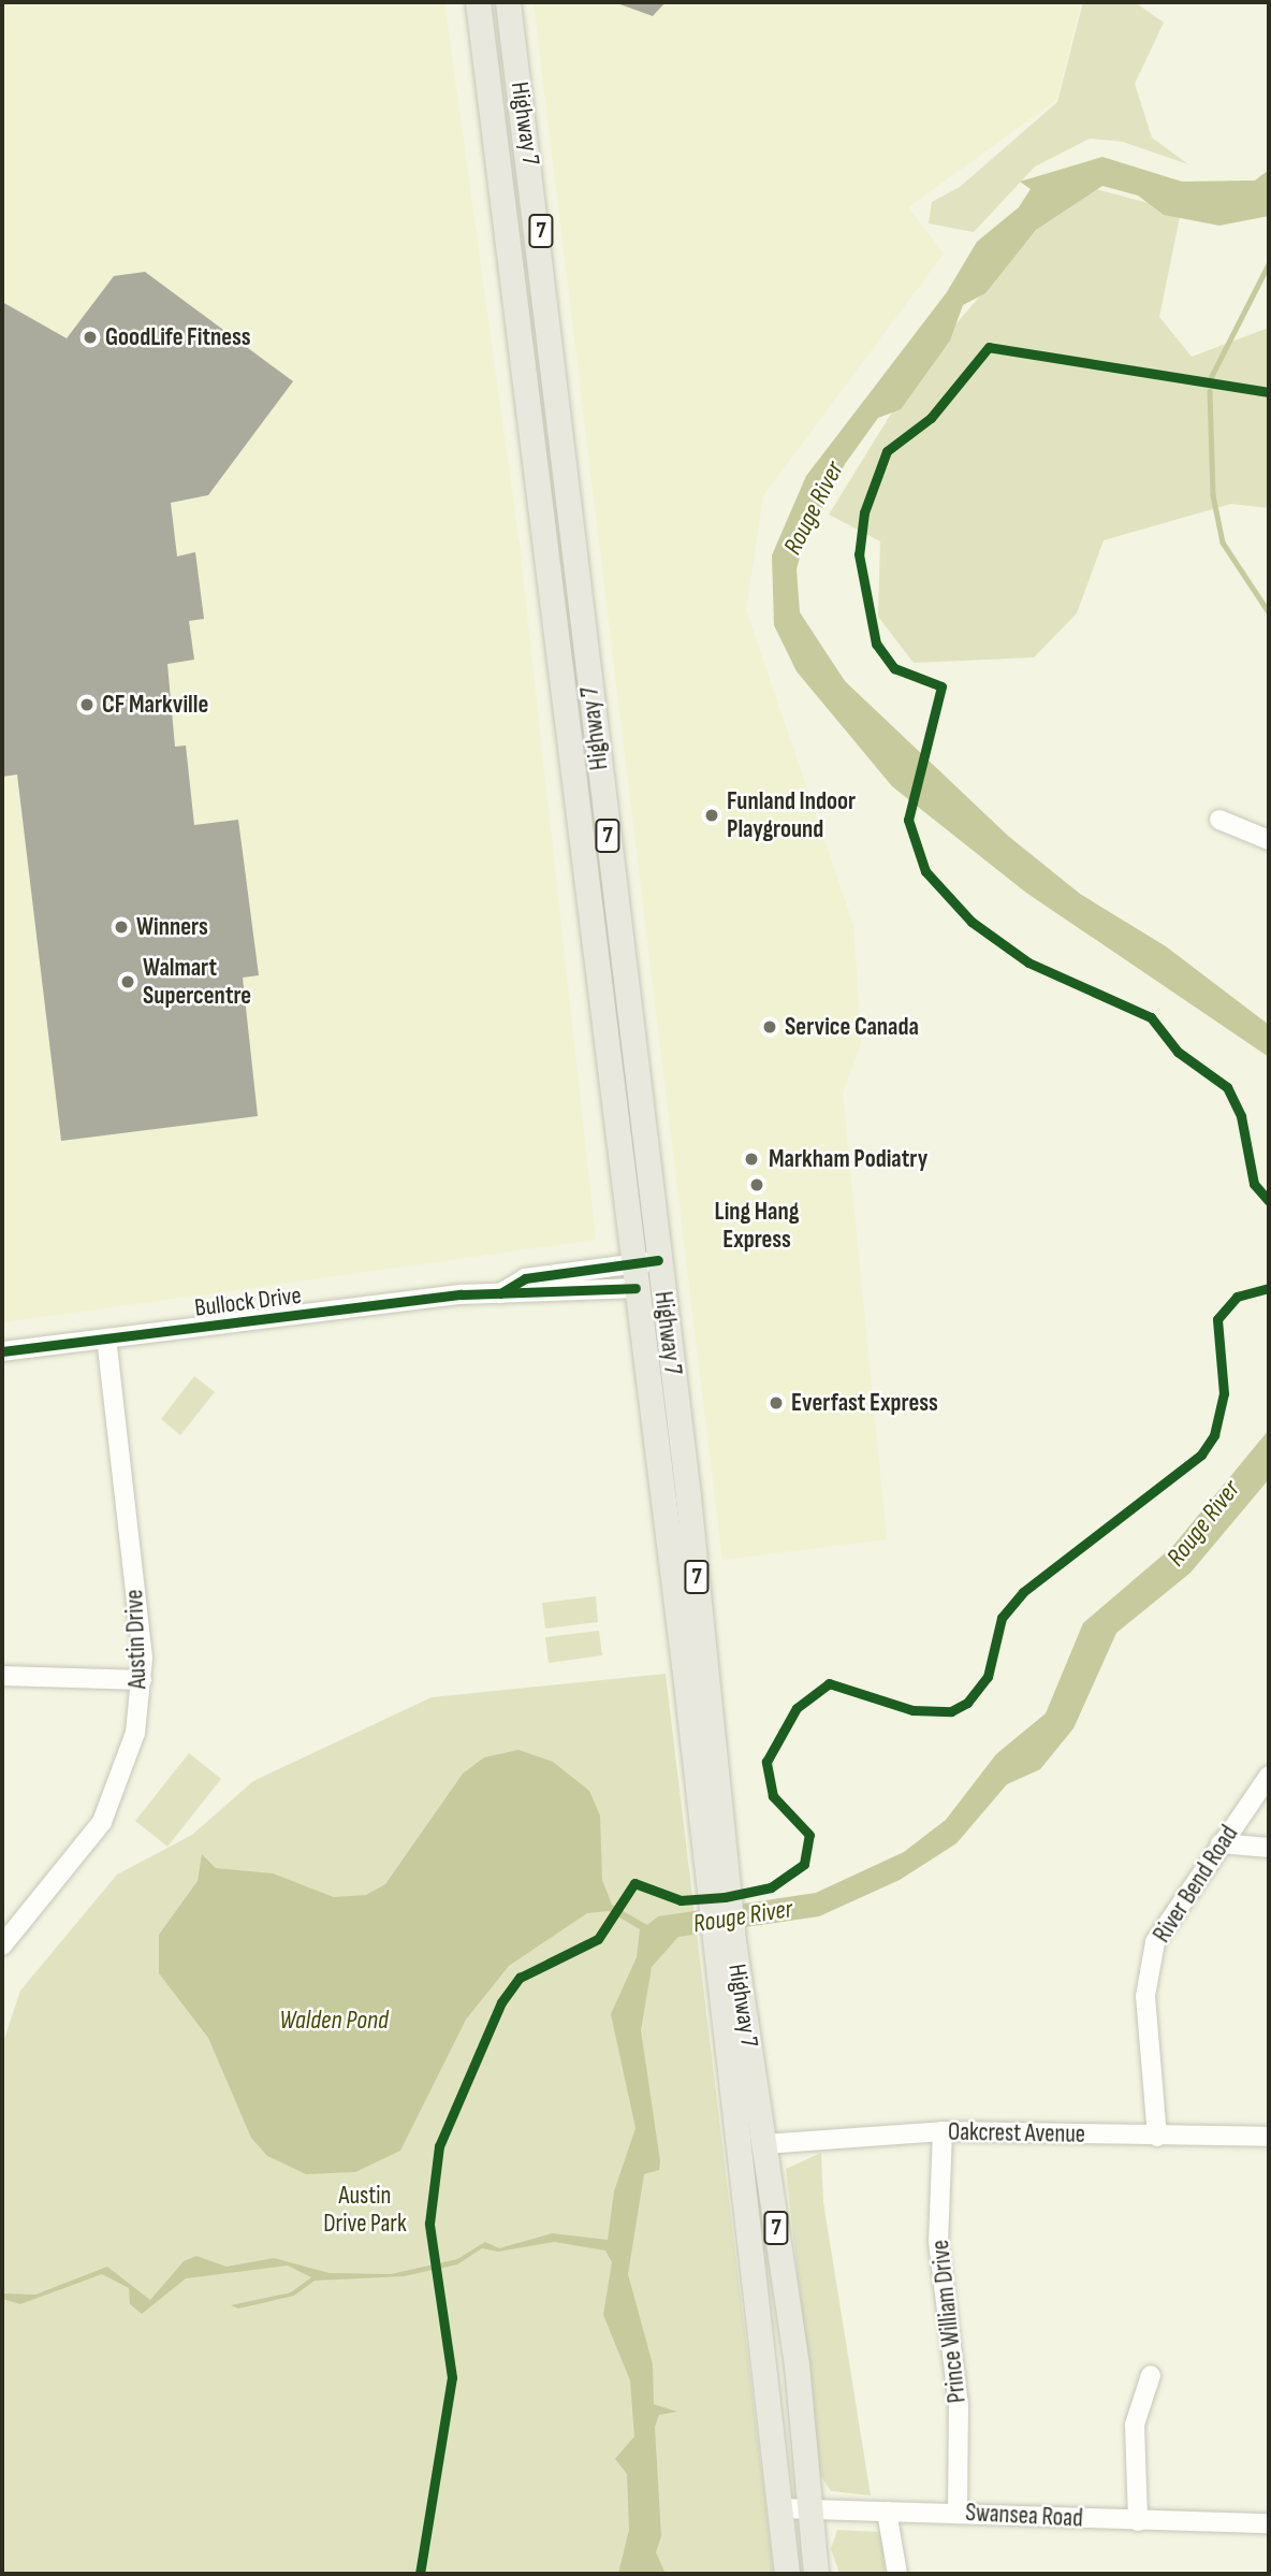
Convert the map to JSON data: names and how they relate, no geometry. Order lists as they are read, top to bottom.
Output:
{
  "streets": {
    "main road": ["Highway 7", "7"],
    "street": [
      "Bullock Drive",
      "Austin Drive",
      "River Bend Road",
      "Oakcrest Avenue",
      "Prince William Drive",
      "Swansea Road"
    ]
  },
  "crossings": [
    ["Highway 7", "Bullock Drive"],
    ["Highway 7", "Oakcrest Avenue"],
    ["Highway 7", "Swansea Road"],
    ["Bullock Drive", "Austin Drive"],
    ["River Bend Road", "Oakcrest Avenue"],
    ["Oakcrest Avenue", "Prince William Drive"],
    ["Prince William Drive", "Swansea Road"]
  ],
  "water": ["Rouge River", "Walden Pond"],
  "parks": ["Austin Drive Park"],
  "places": [
    "GoodLife Fitness",
    "CF Markville",
    "Funland Indoor Playground",
    "Winners",
    "Walmart Supercentre",
    "Service Canada",
    "Markham Podiatry",
    "Ling Hang Express",
    "Everfast Express"
  ]
}
